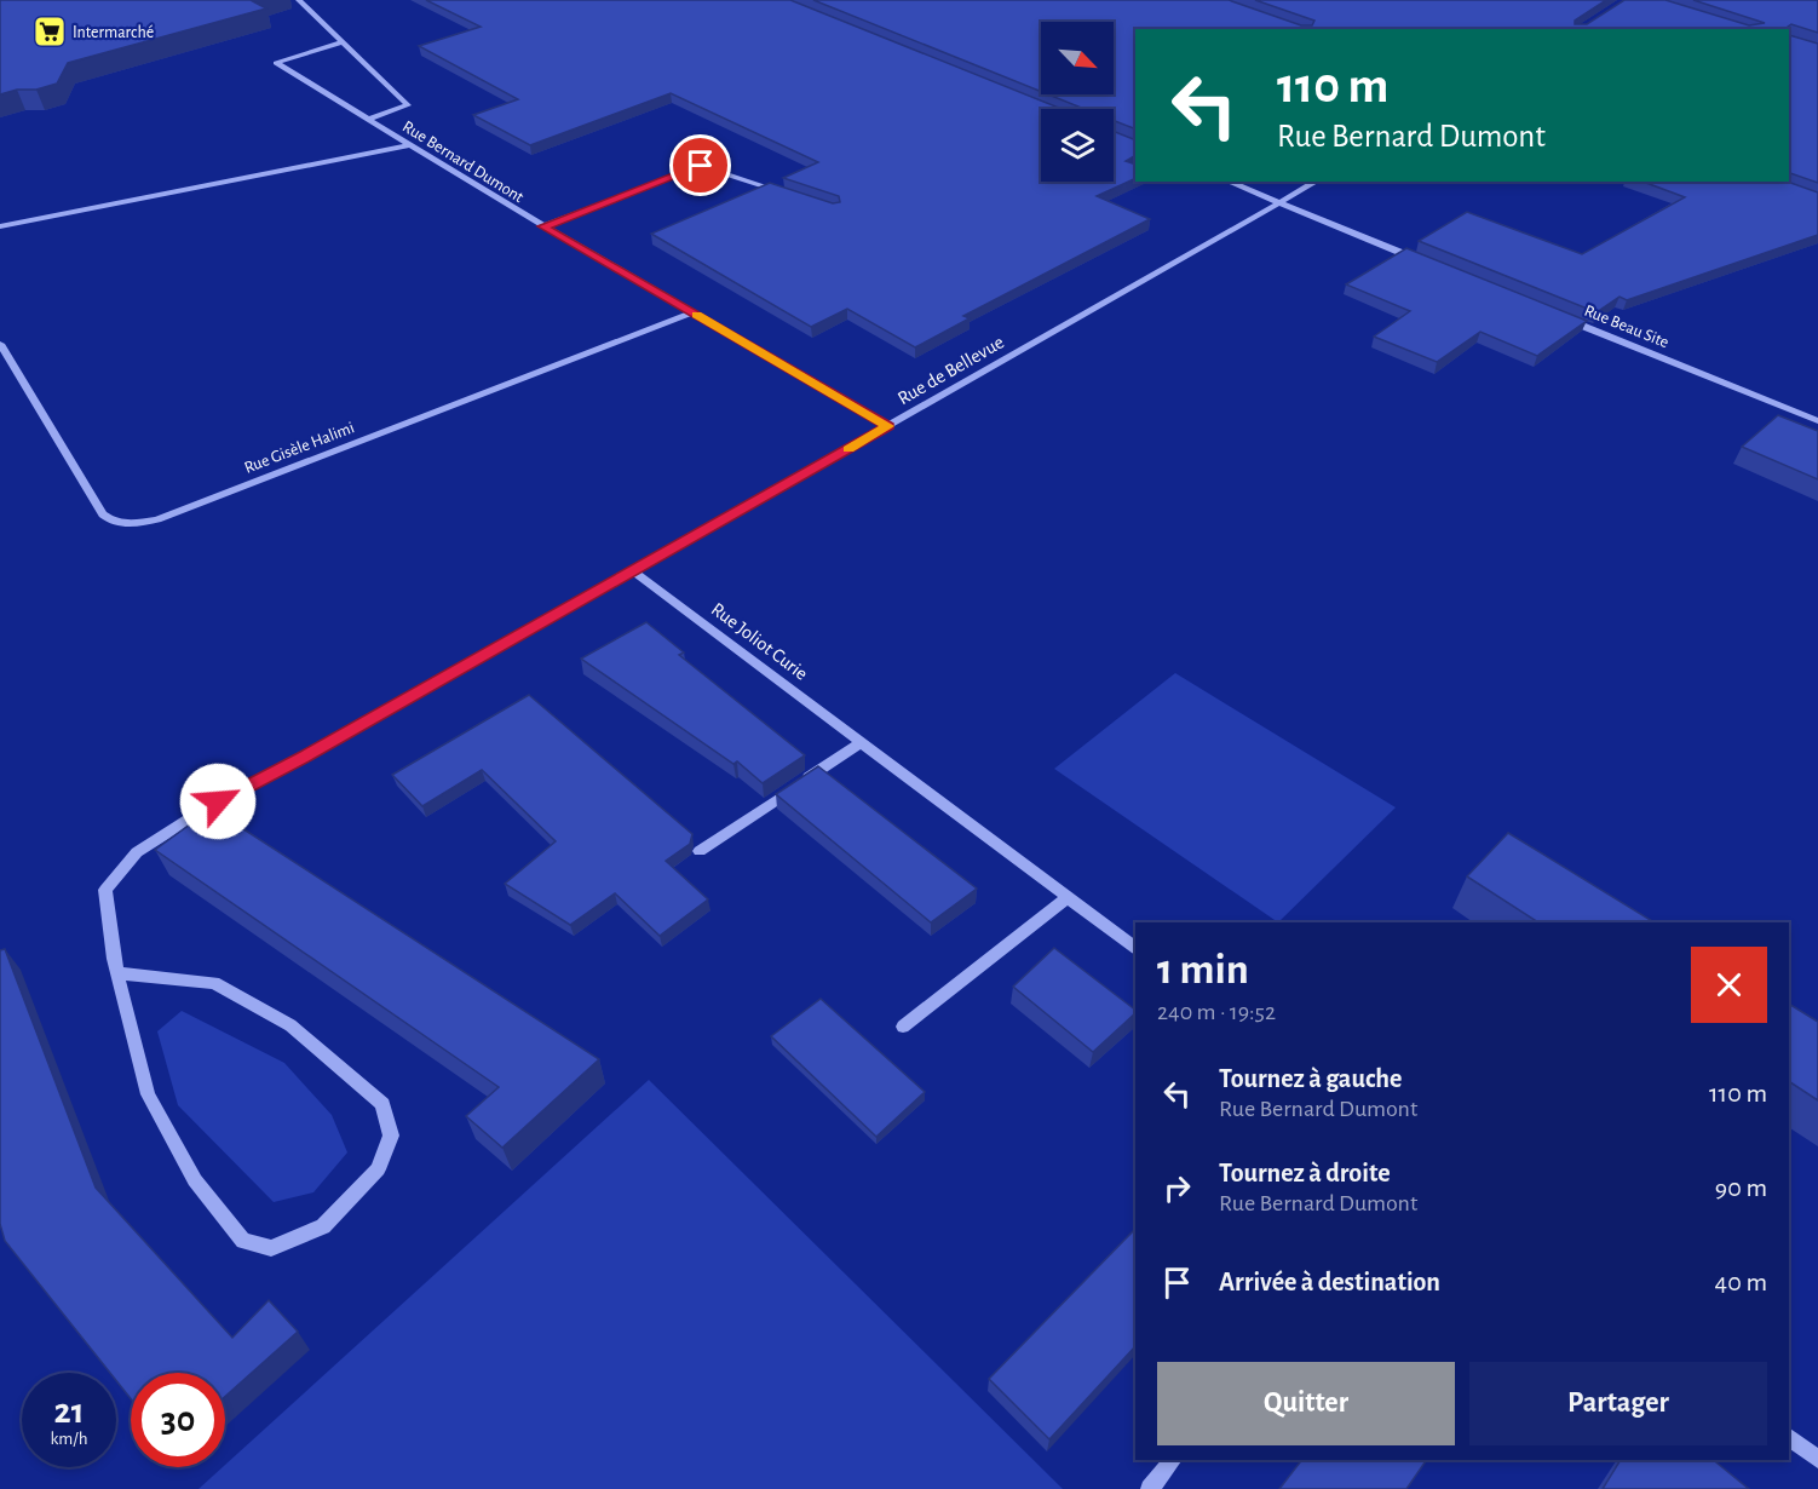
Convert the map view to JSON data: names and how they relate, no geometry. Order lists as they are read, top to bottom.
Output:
{
  "streets": {
    "street": [
      "Rue Bernard Dumont",
      "Rue Beau Site",
      "Rue de Bellevue",
      "Rue Gisèle Halimi",
      "Rue Joliot Curie"
    ]
  },
  "crossings": [
    ["Rue Bernard Dumont", "Rue de Bellevue"],
    ["Rue Bernard Dumont", "Rue Gisèle Halimi"],
    ["Rue de Bellevue", "Rue Joliot Curie"]
  ],
  "places": {
    "supermarket": ["Intermarché"]
  },
  "north": "bottom right",
  "page": {
    "turn": ["110 m", "Rue Bernard Dumont"],
    "heading": ["1 min", "240 m · 19:52"],
    "list": [
      {
        "name": "Tournez à gauche",
        "note": "Rue Bernard Dumont",
        "value": "110 m"
      },
      {
        "name": "Tournez à droite",
        "note": "Rue Bernard Dumont",
        "value": "90 m"
      },
      {
        "name": "Arrivée à destination",
        "value": "40 m"
      }
    ],
    "buttons": ["Quitter", "Partager"],
    "speed": "21 km/h",
    "limit": "30"
  }
}
